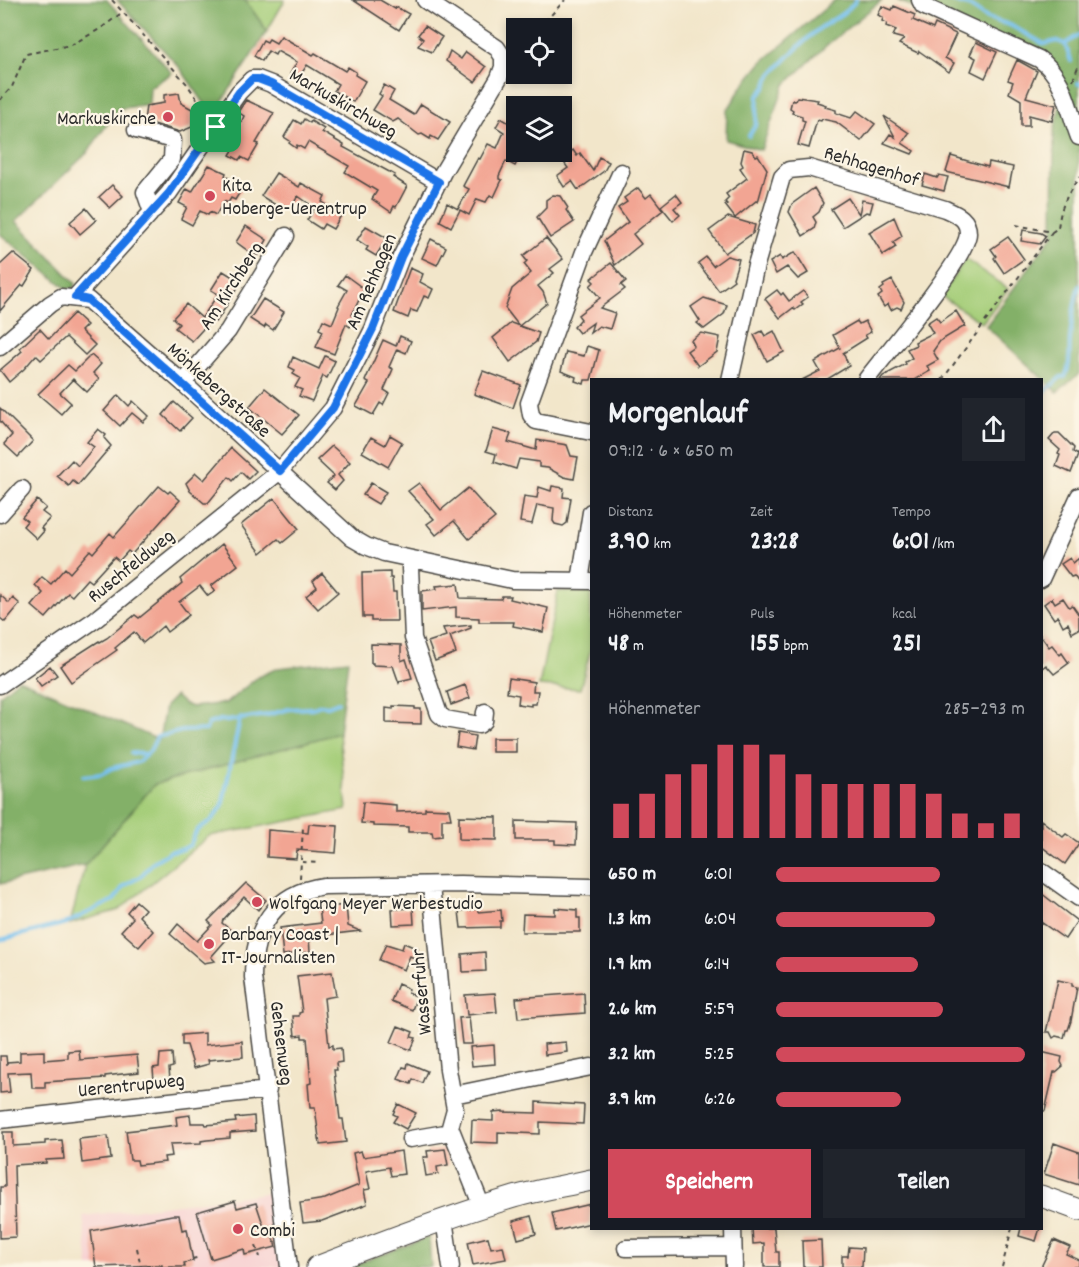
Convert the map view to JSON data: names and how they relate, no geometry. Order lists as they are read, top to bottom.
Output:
{
  "streets": {
    "street": [
      "Markuskirchweg",
      "Rehhagenhof",
      "Am Rehhagen",
      "Am Kirchberg",
      "Mönkebergstraße",
      "Ruschfeldweg",
      "Wasserfuhr",
      "Gehsenweg",
      "Uerentrupweg"
    ]
  },
  "crossings": [
    ["Markuskirchweg", "Am Rehhagen"],
    ["Markuskirchweg", "Mönkebergstraße"],
    ["Am Rehhagen", "Mönkebergstraße"],
    ["Am Rehhagen", "Ruschfeldweg"],
    ["Am Kirchberg", "Mönkebergstraße"],
    ["Mönkebergstraße", "Ruschfeldweg"],
    ["Wasserfuhr", "Gehsenweg"],
    ["Gehsenweg", "Uerentrupweg"]
  ],
  "places": [
    "Markuskirche",
    "Kita Hoberge-Uerentrup",
    "Wolfgang Meyer Werbestudio",
    "Barbary Coast | IT-Journalisten",
    "Combi"
  ],
  "page": {
    "heading": ["Morgenlauf", "09:12 · 6 × 650 m"],
    "stats": [
      ["Distanz", "3.90 km"],
      ["Zeit", "23:28"],
      ["Tempo", "6:01 /km"],
      ["Höhenmeter", "48 m"],
      ["Puls", "155 bpm"],
      ["kcal", "251"]
    ],
    "chart": ["Höhenmeter", "285–293 m"],
    "list": [
      {
        "name": "650 m",
        "note": "6:01"
      },
      {
        "name": "1.3 km",
        "note": "6:04"
      },
      {
        "name": "1.9 km",
        "note": "6:14"
      },
      {
        "name": "2.6 km",
        "note": "5:59"
      },
      {
        "name": "3.2 km",
        "note": "5:25"
      },
      {
        "name": "3.9 km",
        "note": "6:26"
      }
    ],
    "buttons": ["Speichern", "Teilen"]
  }
}
